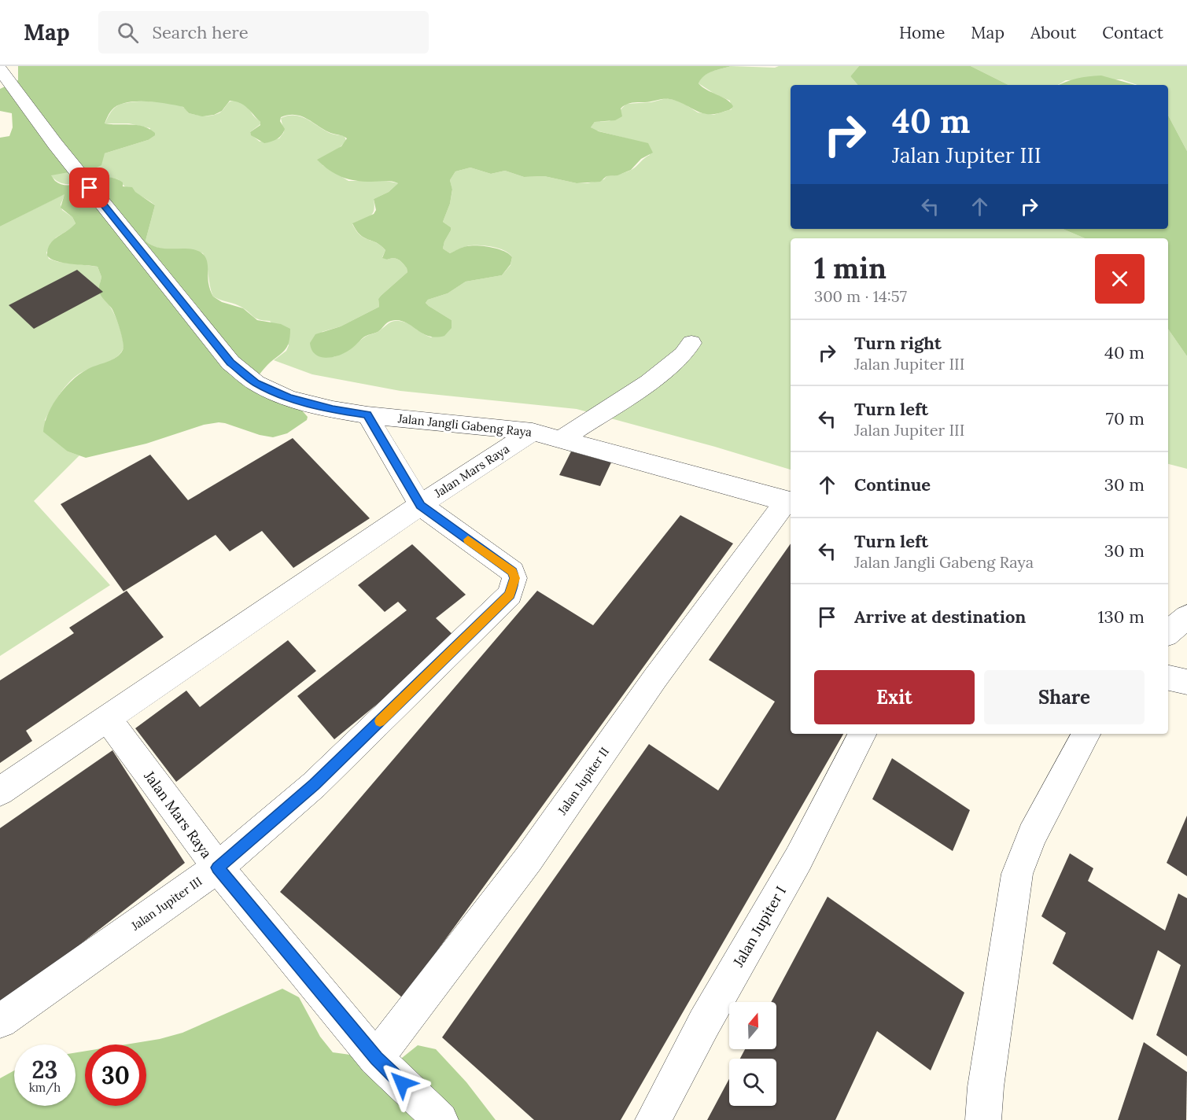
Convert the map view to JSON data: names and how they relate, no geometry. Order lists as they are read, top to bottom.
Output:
{
  "streets": {
    "street": [
      "Jalan Jangli Gabeng Raya",
      "Jalan Mars Raya",
      "Jalan Jupiter II",
      "Jalan Jupiter III",
      "Jalan Jupiter I"
    ]
  },
  "crossings": [
    ["Jalan Jangli Gabeng Raya", "Jalan Mars Raya"],
    ["Jalan Jangli Gabeng Raya", "Jalan Jupiter II"],
    ["Jalan Mars Raya", "Jalan Jupiter II"],
    ["Jalan Mars Raya", "Jalan Jupiter III"]
  ],
  "north": "top",
  "page": {
    "header": "Map",
    "search": "Search here",
    "nav": [
      "Home",
      "Map",
      "About",
      "Contact"
    ],
    "turn": ["40 m", "Jalan Jupiter III"],
    "heading": ["1 min", "300 m · 14:57"],
    "list": [
      {
        "name": "Turn right",
        "note": "Jalan Jupiter III",
        "value": "40 m"
      },
      {
        "name": "Turn left",
        "note": "Jalan Jupiter III",
        "value": "70 m"
      },
      {
        "name": "Continue",
        "value": "30 m"
      },
      {
        "name": "Turn left",
        "note": "Jalan Jangli Gabeng Raya",
        "value": "30 m"
      },
      {
        "name": "Arrive at destination",
        "value": "130 m"
      }
    ],
    "buttons": ["Exit", "Share"],
    "speed": "23 km/h",
    "limit": "30"
  }
}
